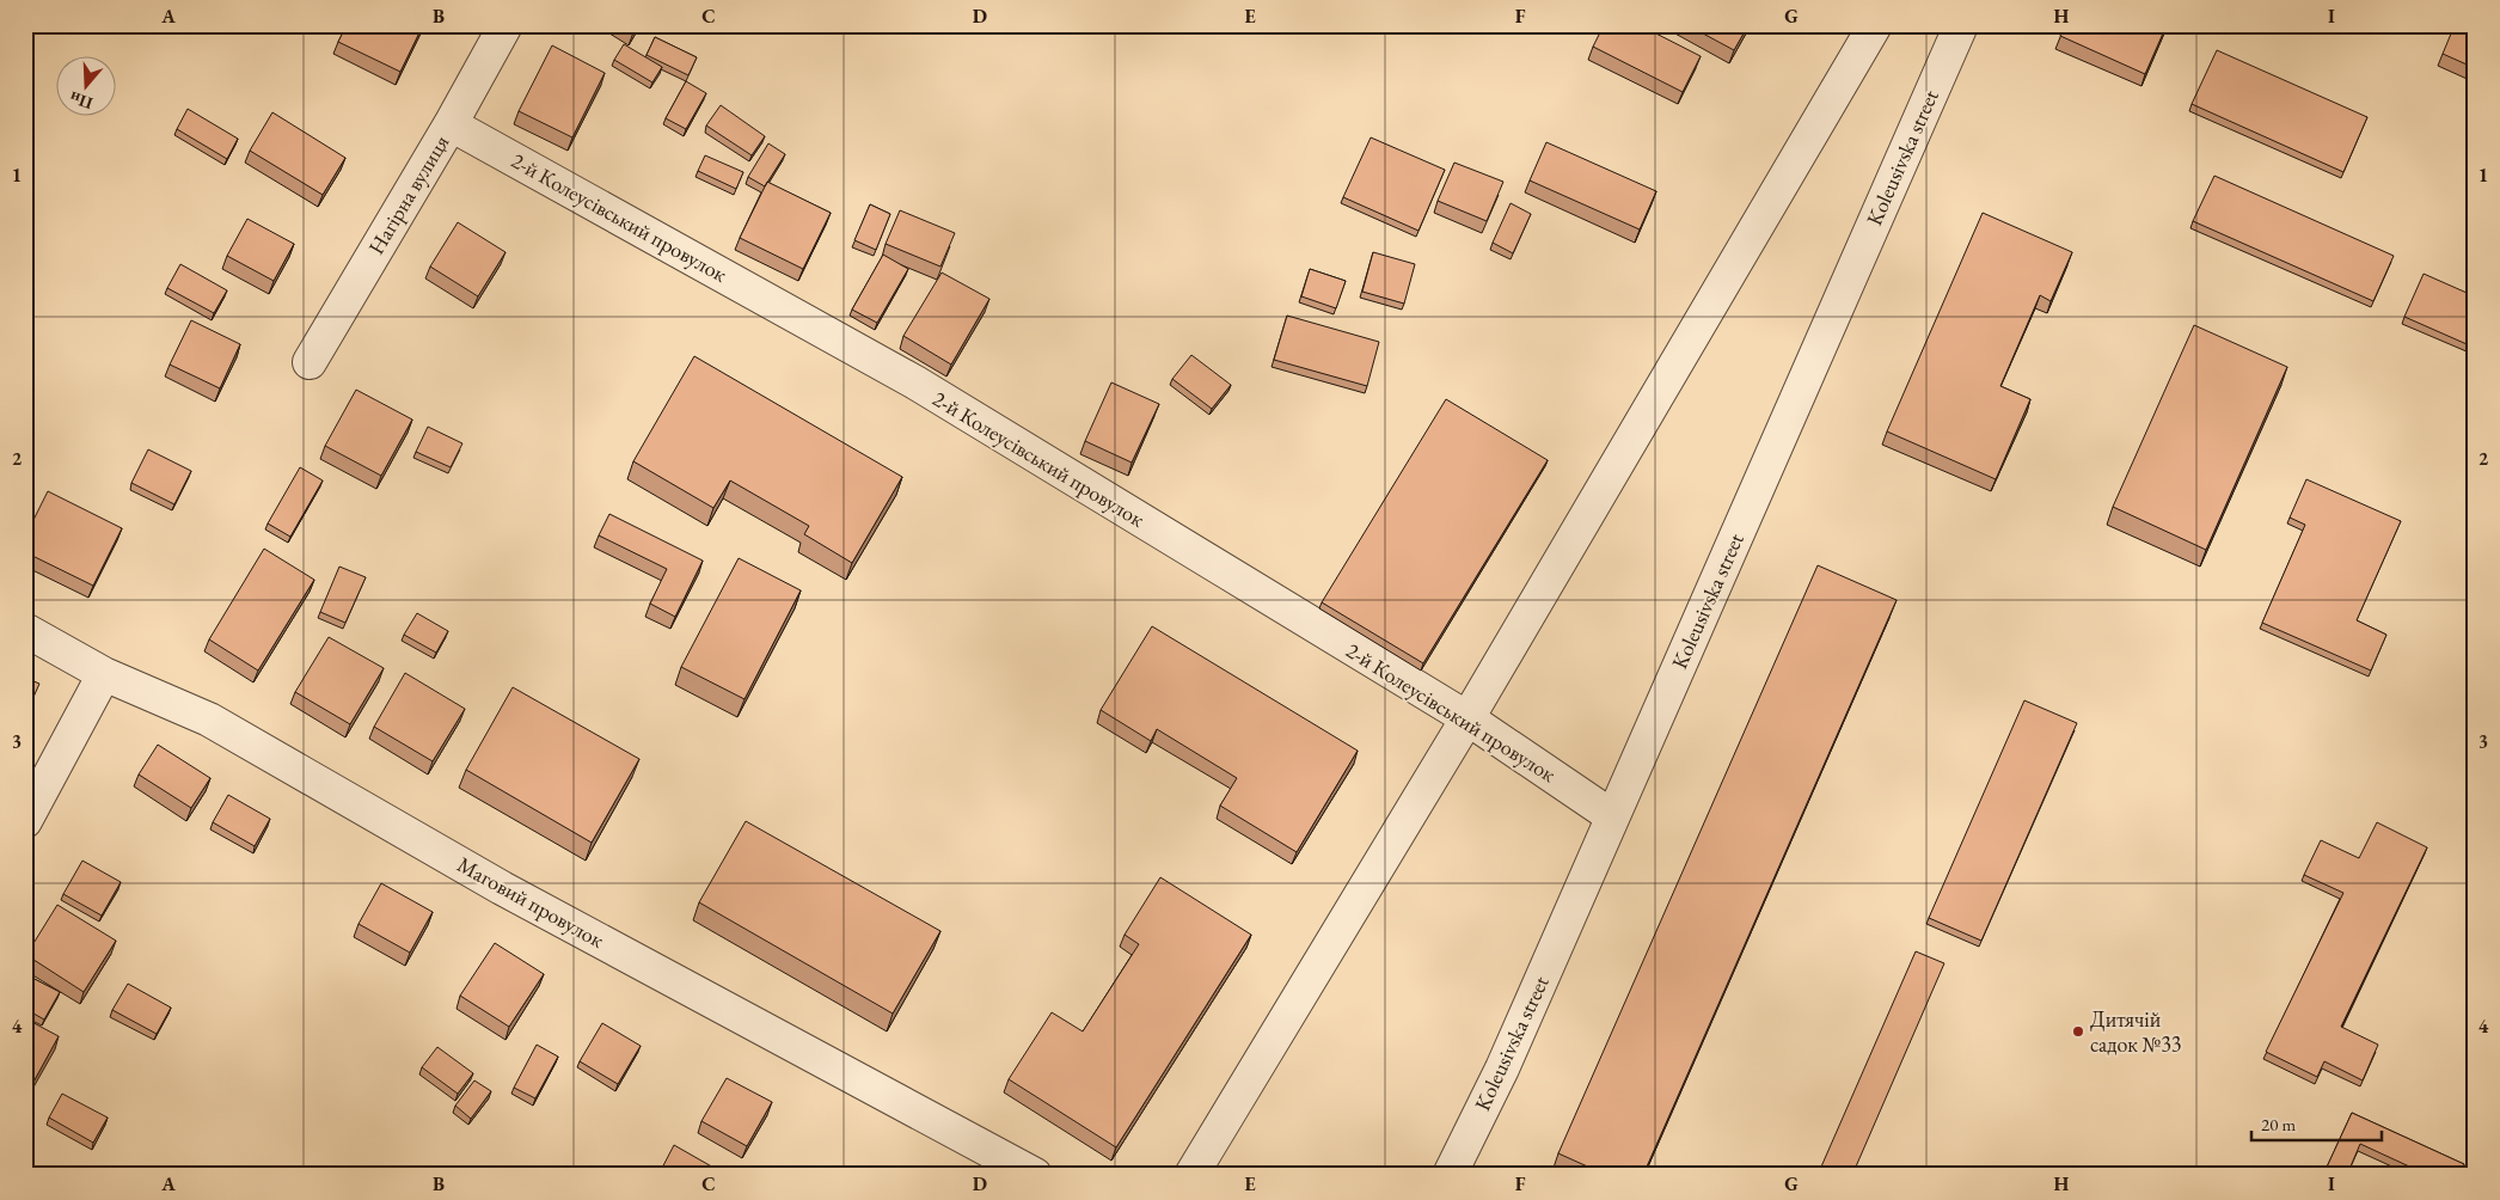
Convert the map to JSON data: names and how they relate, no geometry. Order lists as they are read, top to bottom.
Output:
{
  "streets": {
    "street": [
      "Koleusivska street",
      "Нагірна вулиця",
      "2-й Колеусівський провулок",
      "Маговий провулок"
    ]
  },
  "crossings": [
    ["Koleusivska street", "2-й Колеусівський провулок"],
    ["Нагірна вулиця", "2-й Колеусівський провулок"]
  ],
  "places": ["Дитячій садок №33"],
  "scale_bar": "20 m",
  "north": "bottom",
  "grid": {
    "columns": [
      "A",
      "B",
      "C",
      "D",
      "E",
      "F",
      "G",
      "H",
      "I"
    ],
    "rows": [
      "1",
      "2",
      "3",
      "4"
    ]
  }
}
